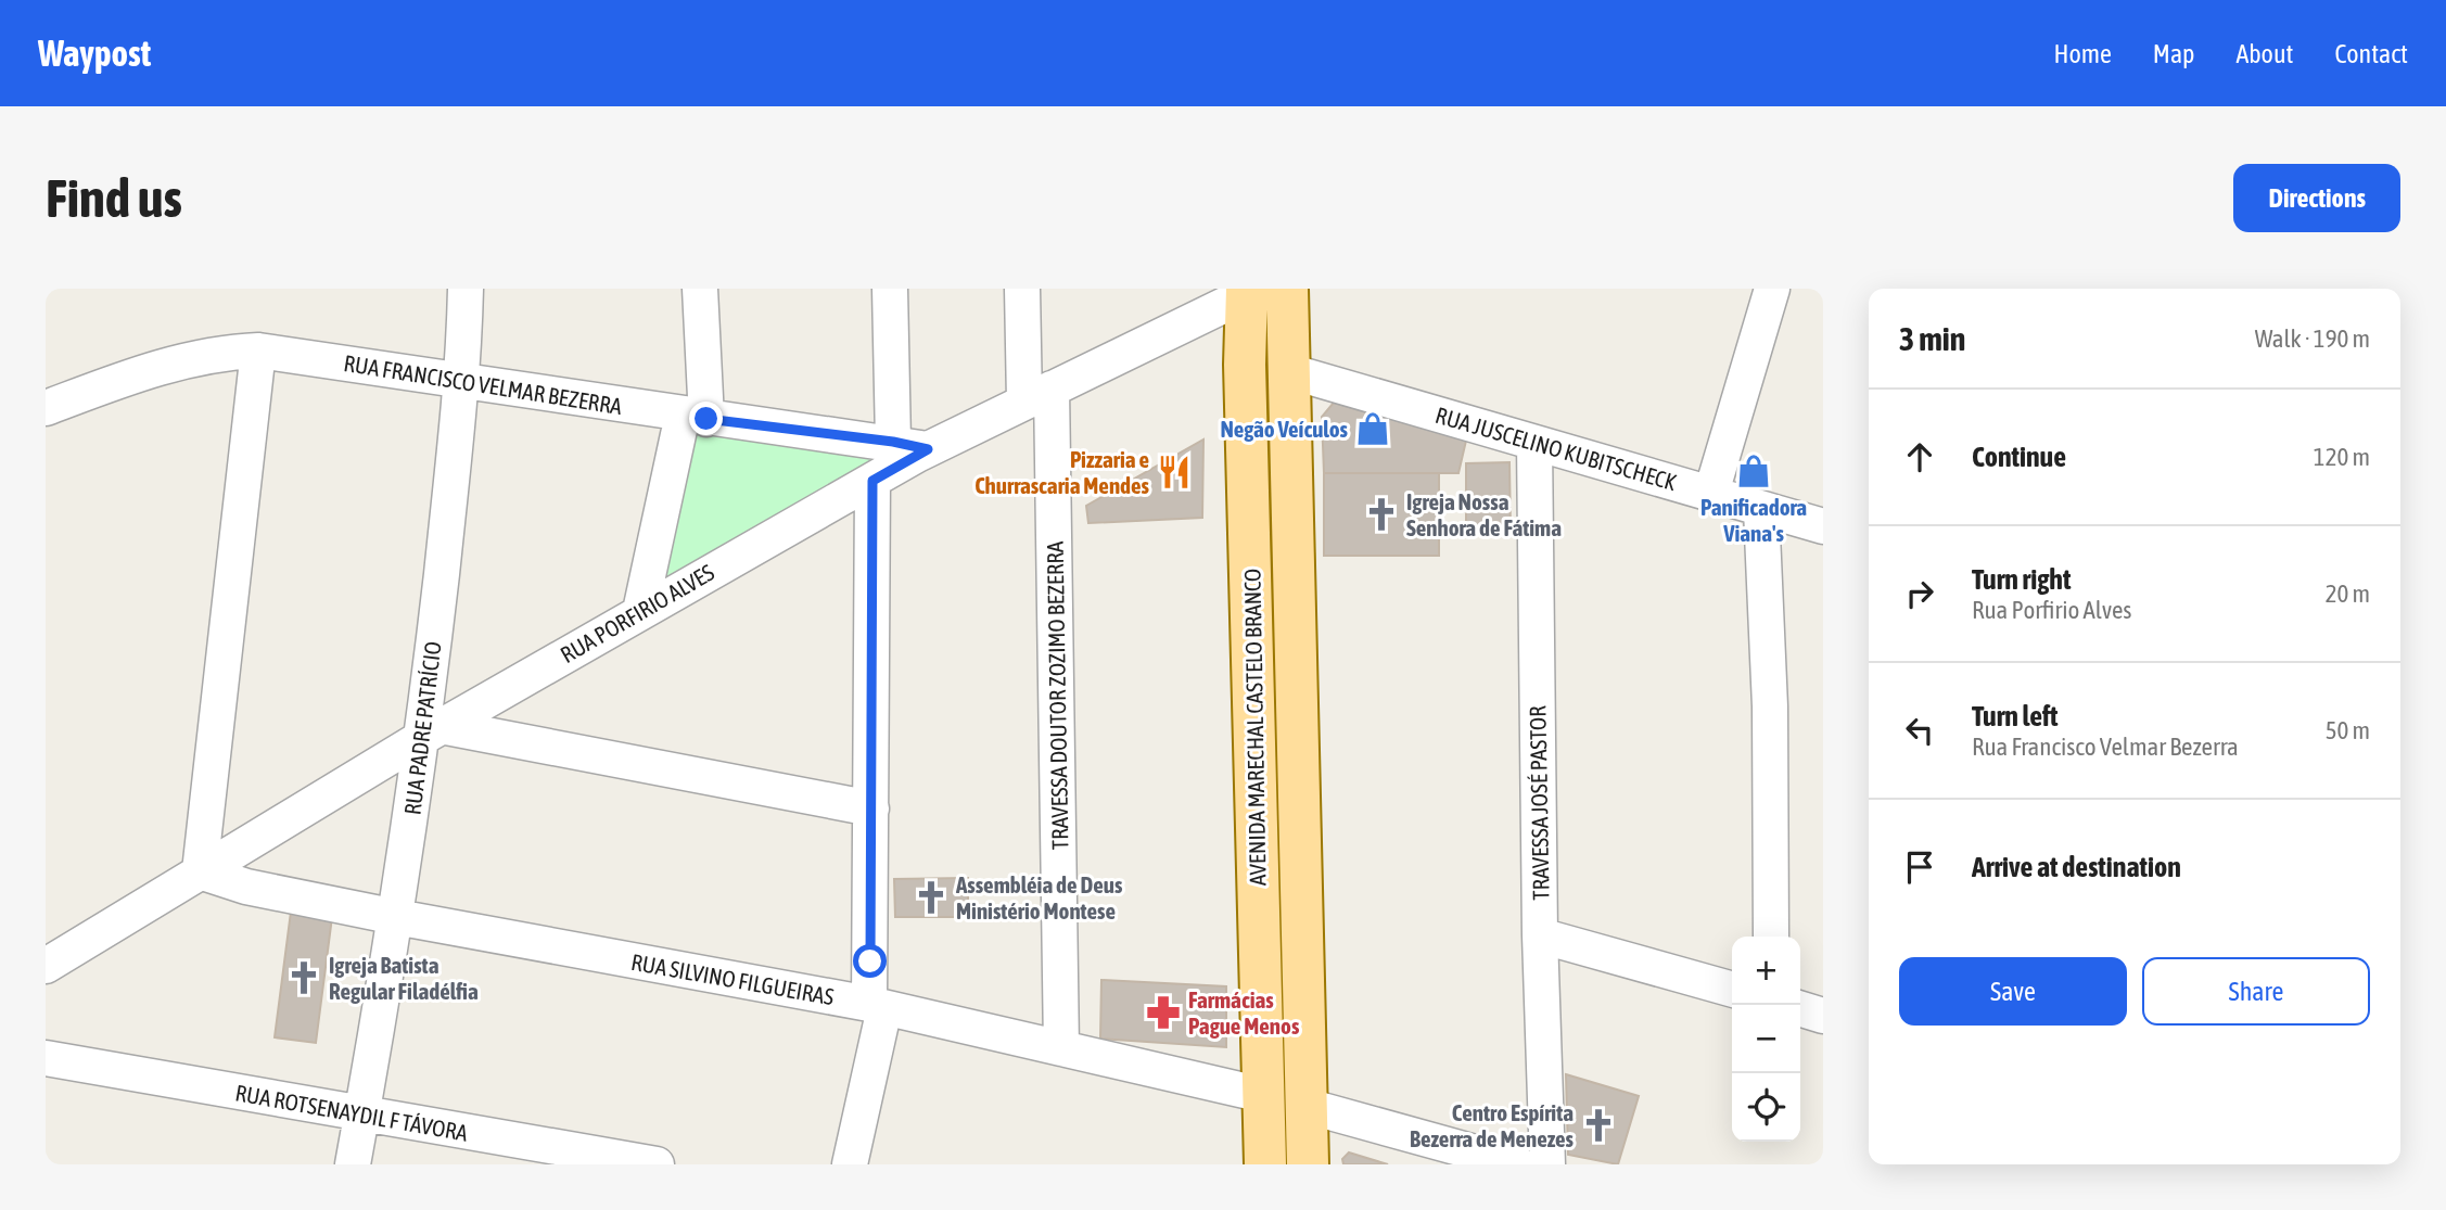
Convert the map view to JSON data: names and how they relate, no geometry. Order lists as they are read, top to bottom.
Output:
{
  "streets": {
    "main road": ["AVENIDA MARECHAL CASTELO BRANCO"],
    "street": [
      "RUA FRANCISCO VELMAR BEZERRA",
      "RUA JUSCELINO KUBITSCHECK",
      "RUA PORFIRIO ALVES",
      "TRAVESSA DOUTOR ZOZIMO BEZERRA",
      "RUA PADRE PATRÍCIO",
      "TRAVESSA JOSÉ PASTOR",
      "RUA SILVINO FILGUEIRAS",
      "RUA ROTSENAYDIL F TÁVORA"
    ]
  },
  "crossings": [
    ["RUA FRANCISCO VELMAR BEZERRA", "RUA PORFIRIO ALVES"],
    ["RUA FRANCISCO VELMAR BEZERRA", "RUA PADRE PATRÍCIO"],
    ["RUA JUSCELINO KUBITSCHECK", "AVENIDA MARECHAL CASTELO BRANCO"],
    ["RUA JUSCELINO KUBITSCHECK", "TRAVESSA JOSÉ PASTOR"],
    ["RUA PORFIRIO ALVES", "TRAVESSA DOUTOR ZOZIMO BEZERRA"],
    ["RUA PORFIRIO ALVES", "AVENIDA MARECHAL CASTELO BRANCO"],
    ["RUA PORFIRIO ALVES", "RUA PADRE PATRÍCIO"],
    ["RUA PORFIRIO ALVES", "RUA SILVINO FILGUEIRAS"],
    ["TRAVESSA DOUTOR ZOZIMO BEZERRA", "RUA SILVINO FILGUEIRAS"],
    ["AVENIDA MARECHAL CASTELO BRANCO", "RUA SILVINO FILGUEIRAS"],
    ["RUA PADRE PATRÍCIO", "RUA SILVINO FILGUEIRAS"],
    ["RUA PADRE PATRÍCIO", "RUA ROTSENAYDIL F TÁVORA"]
  ],
  "places": {
    "shop": ["Negão Veículos", "Panificadora Viana's"],
    "restaurant": ["Pizzaria e Churrascaria Mendes"],
    "church": [
      "Igreja Nossa Senhora de Fátima",
      "Assembléia de Deus Ministério Montese",
      "Igreja Batista Regular Filadélfia",
      "Centro Espírita Bezerra de Menezes"
    ],
    "pharmacy": ["Farmácias Pague Menos"]
  },
  "page": {
    "header": "Waypost",
    "nav": [
      "Home",
      "Map",
      "About",
      "Contact"
    ],
    "buttons": [
      "Directions",
      ["Save", "Share"]
    ],
    "title": "Find us",
    "heading": ["3 min", "Walk · 190 m"],
    "list": [
      ["Continue", "120 m"],
      ["Turn right", "Rua Porfirio Alves", "20 m"],
      ["Turn left", "Rua Francisco Velmar Bezerra", "50 m"],
      "Arrive at destination"
    ],
    "map_buttons": ["+", "−"]
  }
}
